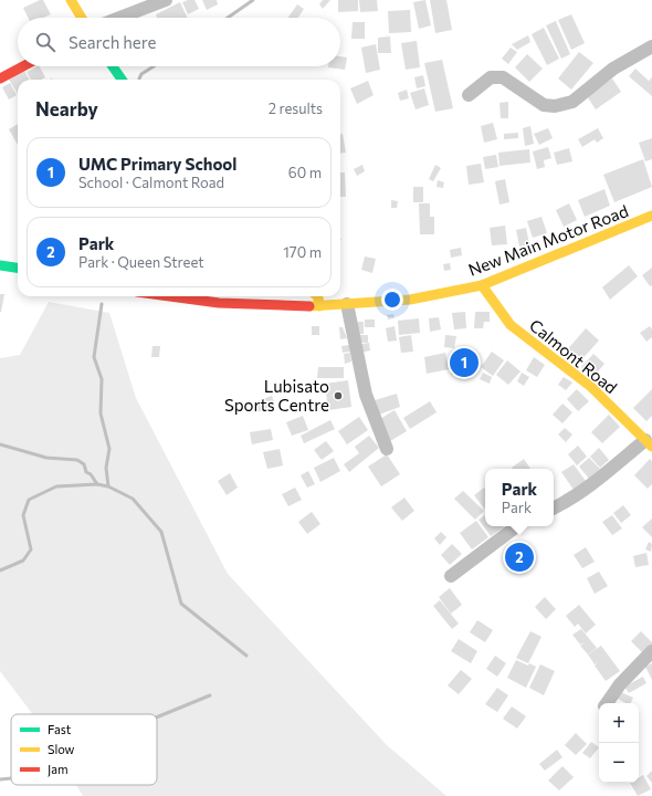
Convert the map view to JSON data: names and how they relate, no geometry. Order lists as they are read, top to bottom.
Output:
{
  "streets": {
    "main road": ["New Main Motor Road", "Calmont Road"]
  },
  "crossings": [
    ["New Main Motor Road", "Calmont Road"]
  ],
  "places": ["Lubisato Sports Centre"],
  "legend": ["Fast", "Slow", "Jam"],
  "page": {
    "search": "Search here",
    "heading": ["Nearby", "2 results"],
    "list": [
      {
        "mark": "1",
        "name": "UMC Primary School",
        "note": "School · Calmont Road",
        "value": "60 m"
      },
      {
        "mark": "2",
        "name": "Park",
        "note": "Park · Queen Street",
        "value": "170 m"
      }
    ],
    "pins": ["1", "2"],
    "popup": ["Park", "Park"],
    "map_buttons": ["+", "−"]
  }
}
